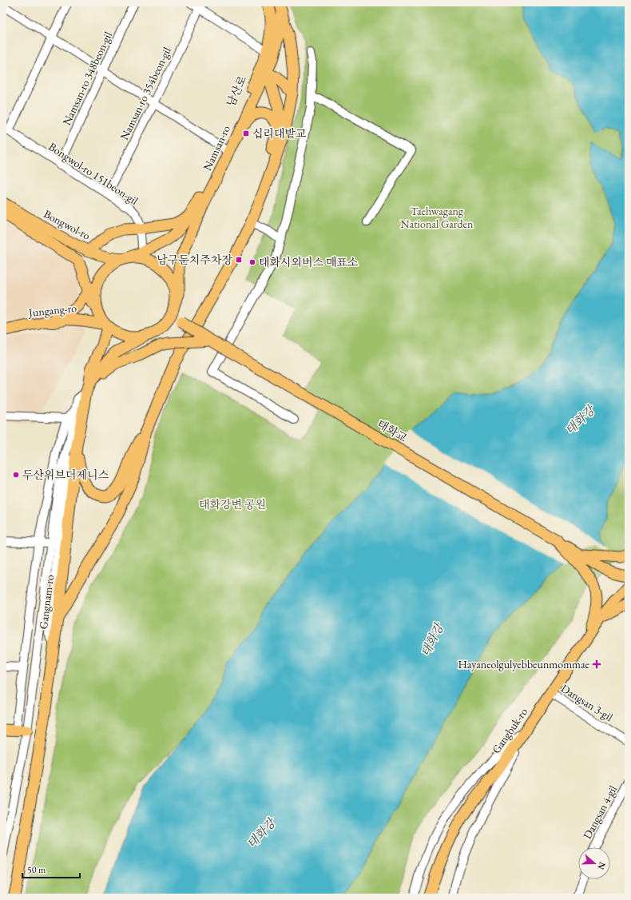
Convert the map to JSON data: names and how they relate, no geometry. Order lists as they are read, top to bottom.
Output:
{
  "streets": {
    "main road": [
      "남산로",
      "Namsan-ro",
      "Bongwol-ro",
      "Jungang-ro",
      "태화교",
      "Gangnam-ro",
      "Gangbuk-ro"
    ],
    "street": [
      "Namsan-ro 348beon-gil",
      "Namsan-ro 354beon-gil",
      "Bongwol-ro 151beon-gil",
      "Dangsan 3-gil",
      "Dangsan 4-gil"
    ]
  },
  "crossings": [
    ["Namsan-ro 348beon-gil", "Bongwol-ro 151beon-gil"],
    ["남산로", "Namsan-ro"],
    ["남산로", "Bongwol-ro 151beon-gil"],
    ["남산로", "Bongwol-ro"],
    ["남산로", "Jungang-ro"],
    ["남산로", "태화교"],
    ["남산로", "Gangnam-ro"],
    ["Namsan-ro 354beon-gil", "Bongwol-ro 151beon-gil"],
    ["Namsan-ro", "Bongwol-ro 151beon-gil"],
    ["Namsan-ro", "Bongwol-ro"],
    ["Namsan-ro", "Jungang-ro"],
    ["Namsan-ro", "태화교"],
    ["Namsan-ro", "Gangnam-ro"],
    ["Bongwol-ro 151beon-gil", "Bongwol-ro"],
    ["Bongwol-ro 151beon-gil", "Jungang-ro"],
    ["Bongwol-ro 151beon-gil", "태화교"],
    ["Bongwol-ro 151beon-gil", "Gangnam-ro"],
    ["Bongwol-ro", "Jungang-ro"],
    ["Bongwol-ro", "태화교"],
    ["Bongwol-ro", "Gangnam-ro"],
    ["Jungang-ro", "태화교"],
    ["Jungang-ro", "Gangnam-ro"],
    ["태화교", "Gangnam-ro"],
    ["Dangsan 3-gil", "Gangbuk-ro"]
  ],
  "water": ["태화강"],
  "parks": ["Taehwagang National Garden", "태화강변 공원"],
  "places": {
    "transit": ["십리대밭교", "남구둔치주차장"],
    "other": ["태화시외버스 매표소", "두산위브더제니스"],
    "health": ["Hayaneolgulyebbeunmommae"]
  },
  "scale_bar": "50 m",
  "north": "right"
}
